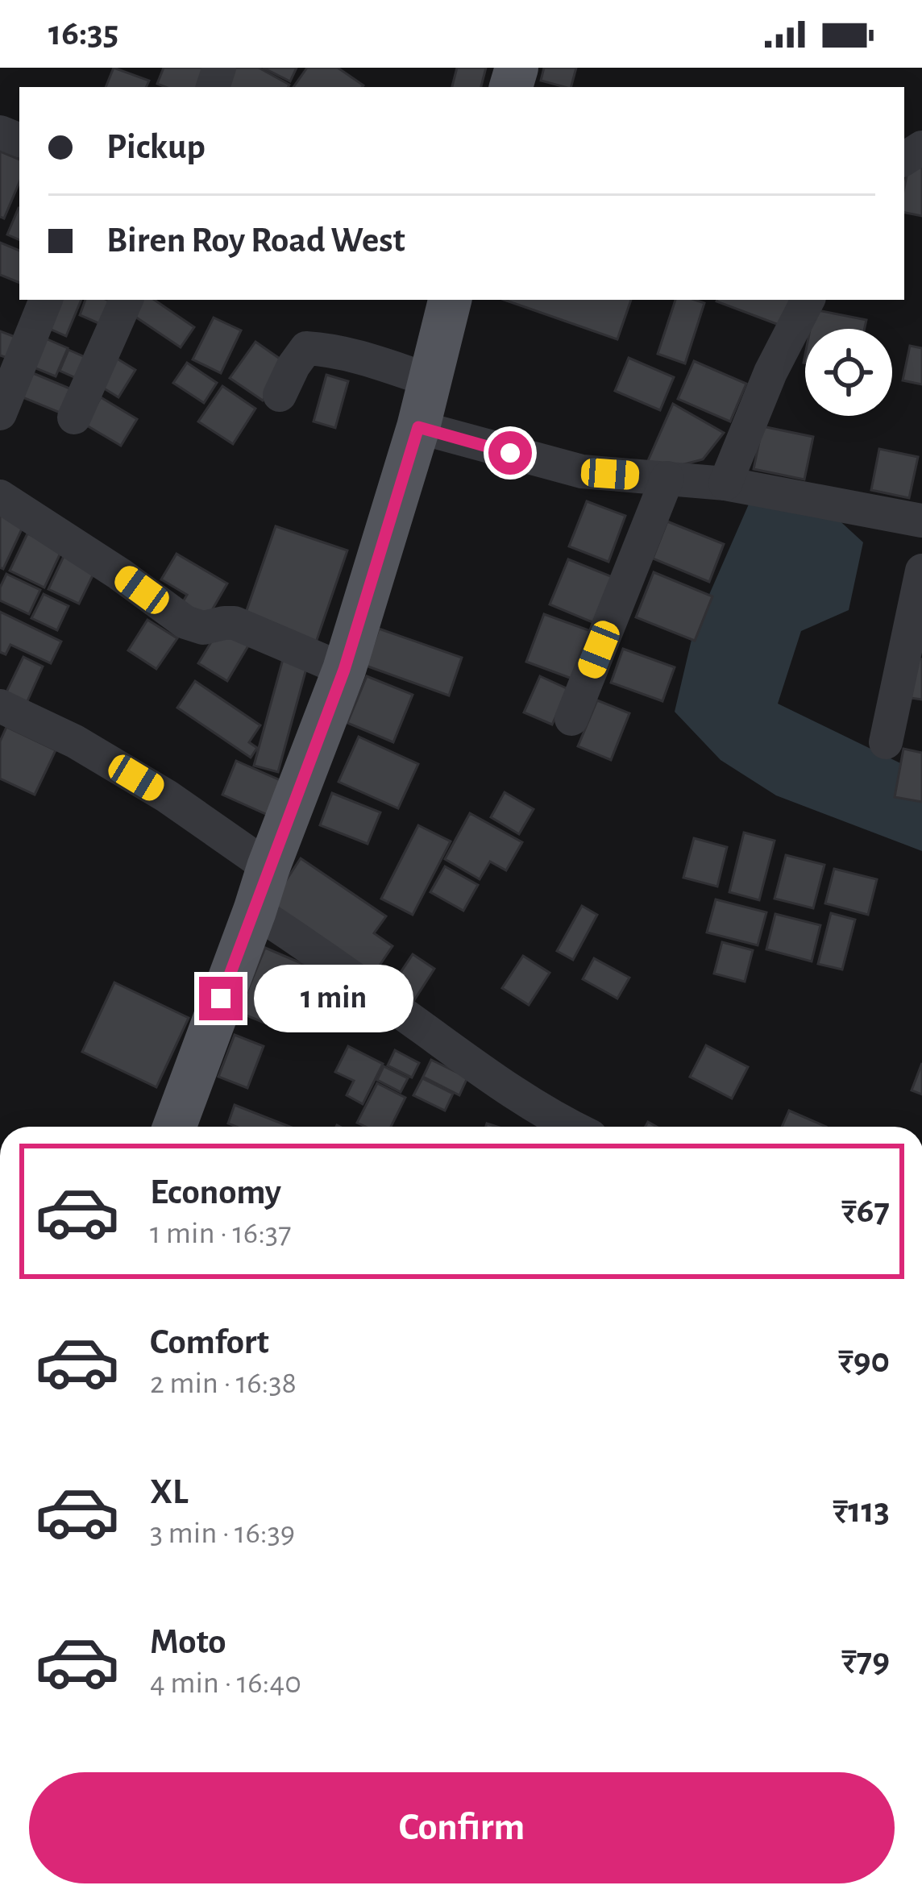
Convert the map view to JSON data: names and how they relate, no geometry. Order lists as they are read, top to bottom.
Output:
{
  "page": {
    "status": "16:35",
    "banner": ["Pickup", "Biren Roy Road West"],
    "bubble": "1 min",
    "list": [
      {
        "name": "Economy",
        "note": "1 min · 16:37",
        "value": "₹67"
      },
      {
        "name": "Comfort",
        "note": "2 min · 16:38",
        "value": "₹90"
      },
      {
        "name": "XL",
        "note": "3 min · 16:39",
        "value": "₹113"
      },
      {
        "name": "Moto",
        "note": "4 min · 16:40",
        "value": "₹79"
      }
    ],
    "buttons": "Confirm"
  }
}
